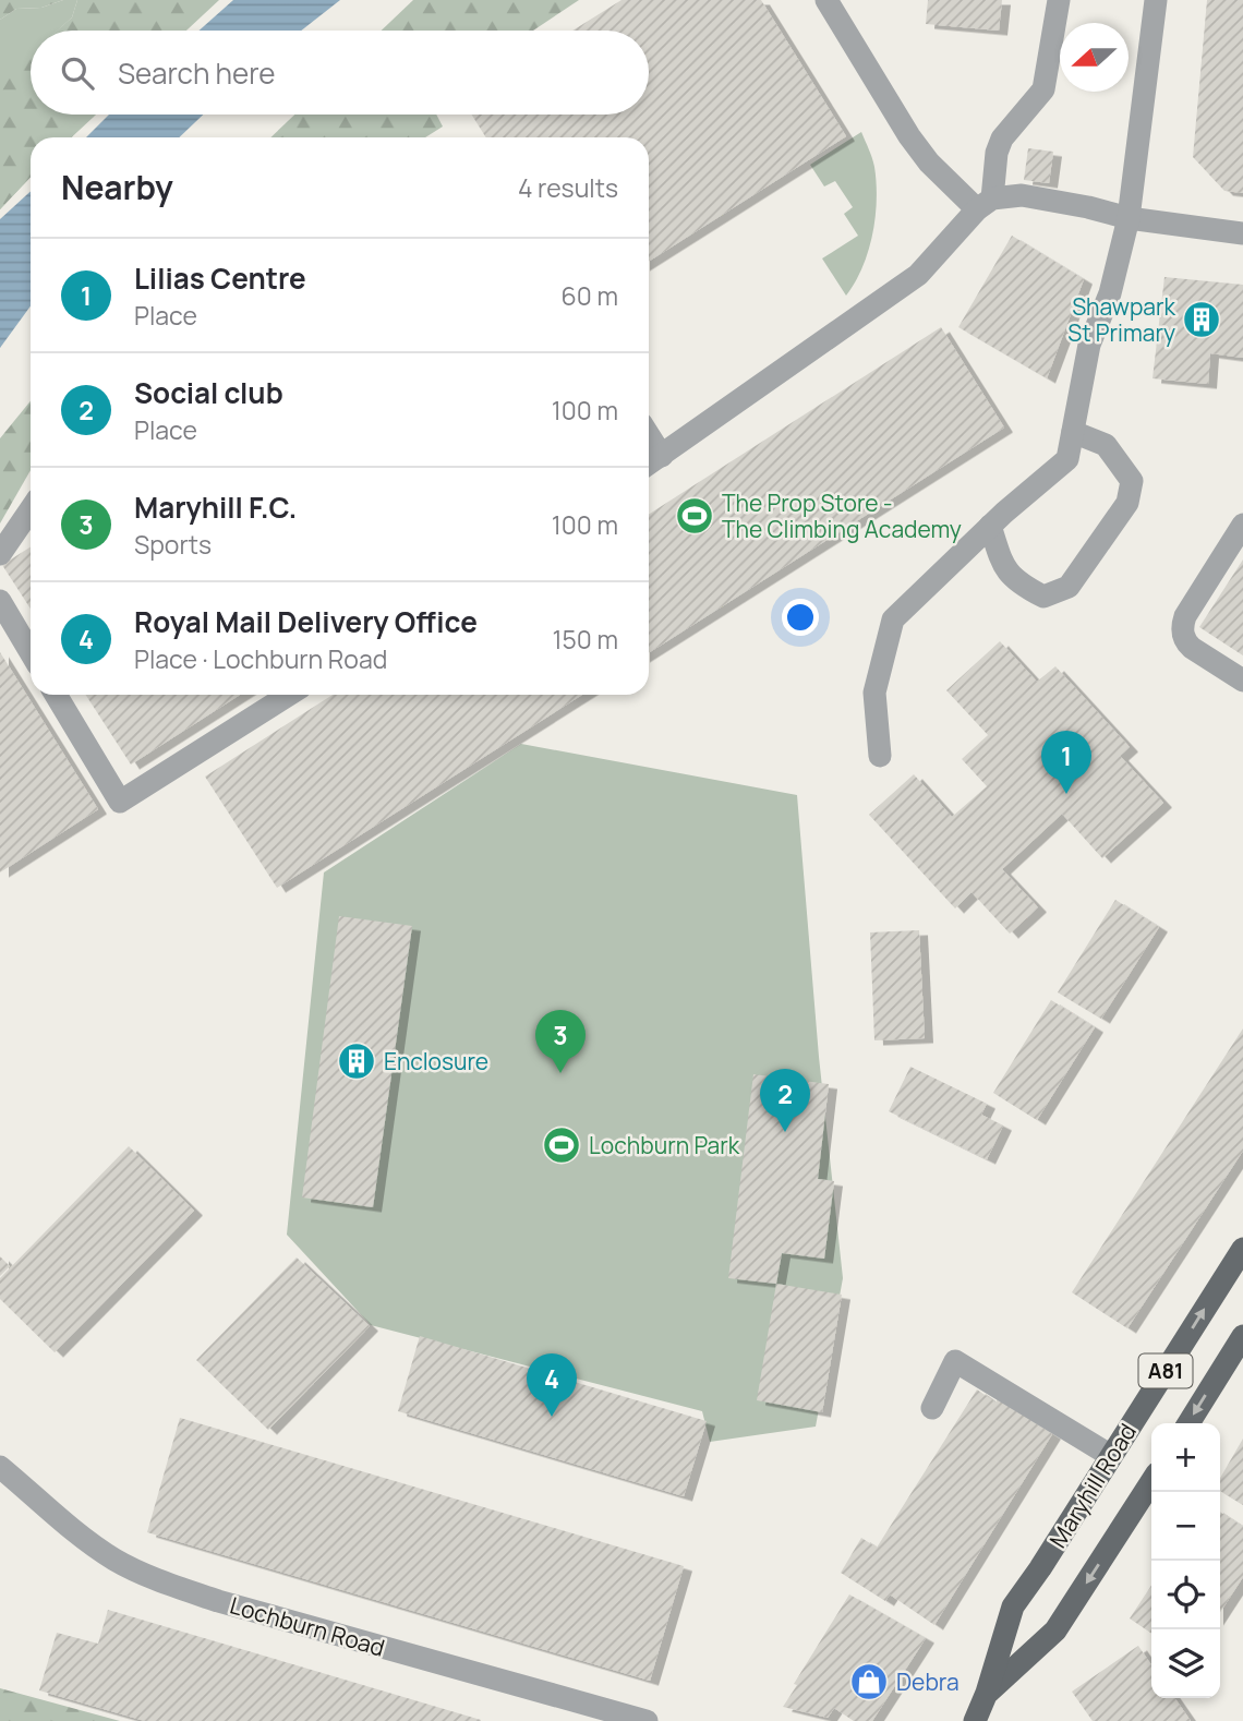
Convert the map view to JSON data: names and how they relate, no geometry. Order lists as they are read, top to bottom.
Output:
{
  "streets": {
    "main road": ["A81", "Maryhill Road"],
    "street": ["Lochburn Road"]
  },
  "places": {
    "building": ["Shawpark St Primary", "Enclosure"],
    "sports": ["The Prop Store - The Climbing Academy", "Lochburn Park"],
    "shop": ["Debra"]
  },
  "north": "left",
  "page": {
    "search": "Search here",
    "heading": ["Nearby", "4 results"],
    "list": [
      {
        "mark": "1",
        "name": "Lilias Centre",
        "note": "Place",
        "value": "60 m"
      },
      {
        "mark": "2",
        "name": "Social club",
        "note": "Place",
        "value": "100 m"
      },
      {
        "mark": "3",
        "name": "Maryhill F.C.",
        "note": "Sports",
        "value": "100 m"
      },
      {
        "mark": "4",
        "name": "Royal Mail Delivery Office",
        "note": "Place · Lochburn Road",
        "value": "150 m"
      }
    ],
    "pins": [
      "1",
      "3",
      "2",
      "4"
    ],
    "map_buttons": ["+", "−"]
  }
}
